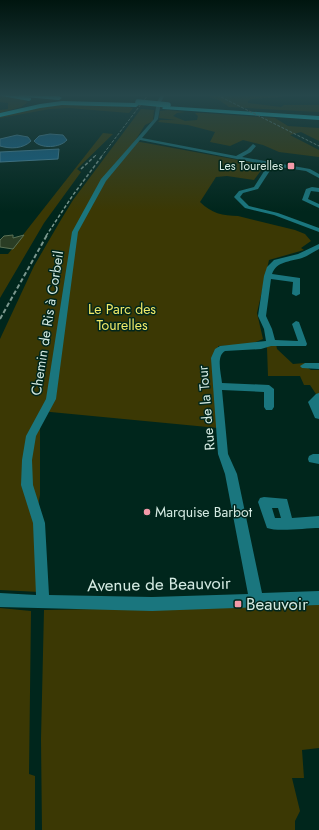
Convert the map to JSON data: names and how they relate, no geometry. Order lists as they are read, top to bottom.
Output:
{
  "streets": {
    "street": ["Chemin de Ris à Corbeil", "Rue de la Tour", "Avenue de Beauvoir"]
  },
  "crossings": [
    ["Chemin de Ris à Corbeil", "Avenue de Beauvoir"],
    ["Rue de la Tour", "Avenue de Beauvoir"]
  ],
  "parks": ["Le Parc des Tourelles"],
  "places": {
    "transit": ["Les Tourelles", "Beauvoir"],
    "other": ["Marquise Barbot"]
  }
}
